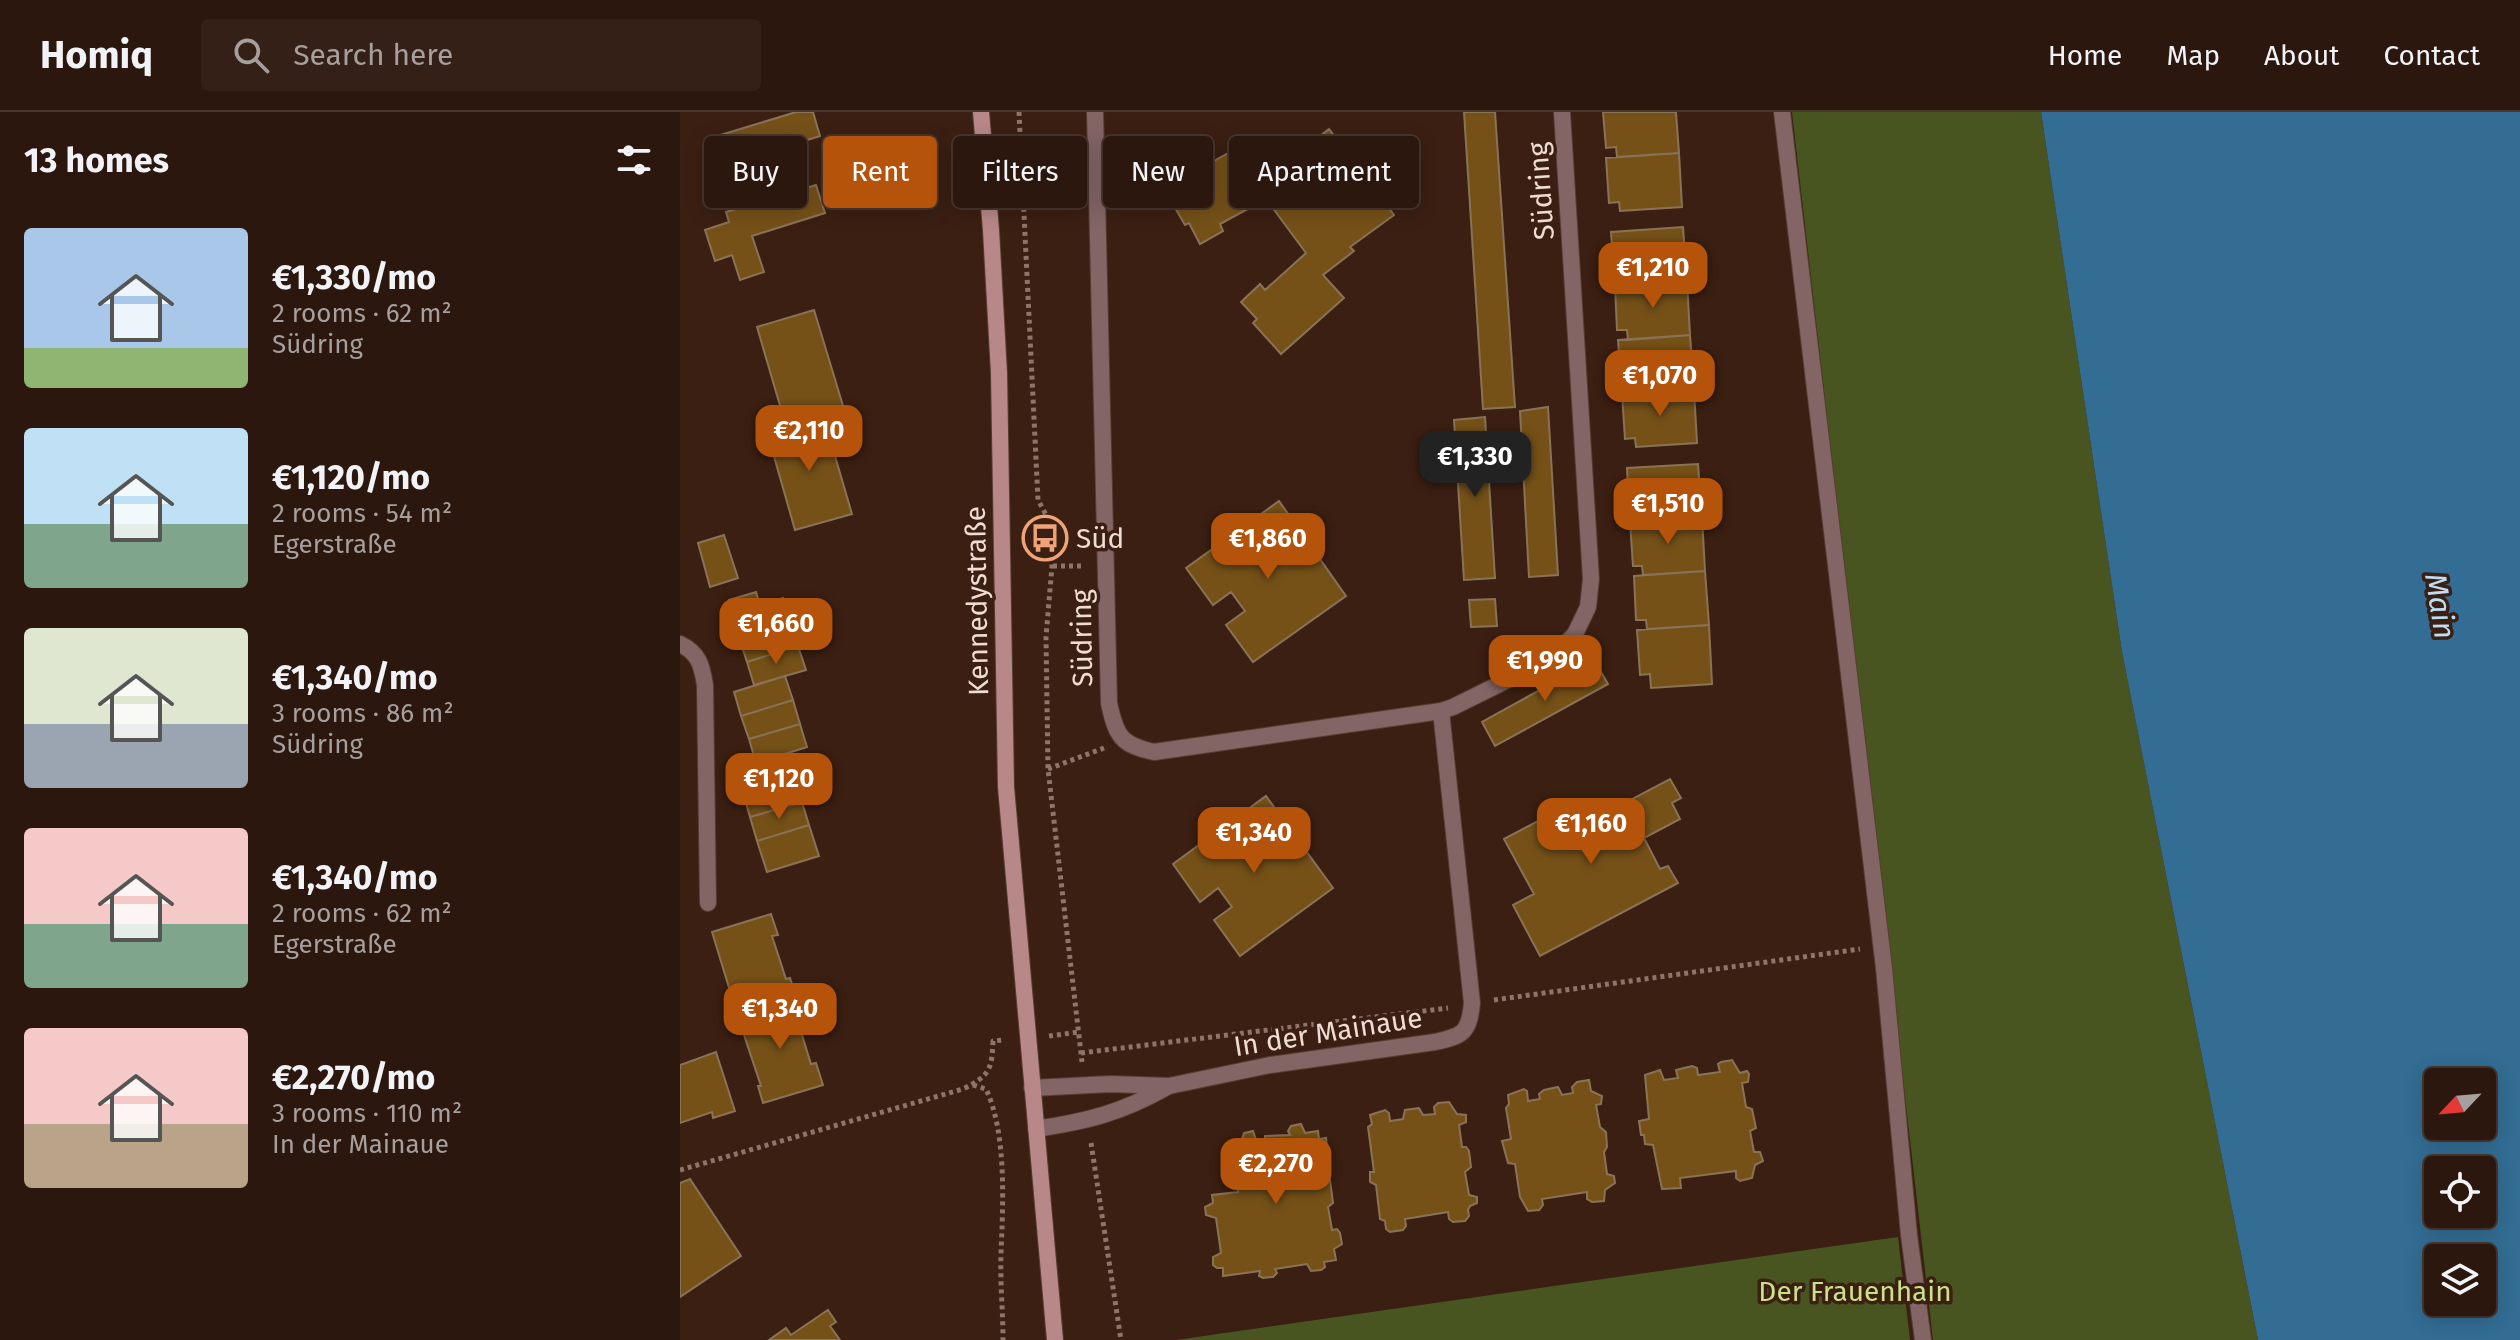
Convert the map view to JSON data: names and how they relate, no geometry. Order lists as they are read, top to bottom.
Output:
{
  "streets": {
    "main road": ["Kennedystraße"],
    "street": ["Südring", "In der Mainaue"]
  },
  "crossings": [
    ["Kennedystraße", "In der Mainaue"]
  ],
  "water": ["Main"],
  "parks": ["Der Frauenhain"],
  "places": {
    "bus stop": ["Süd"]
  },
  "north": "bottom left",
  "page": {
    "header": "Homiq",
    "search": "Search here",
    "nav": [
      "Home",
      "Map",
      "About",
      "Contact"
    ],
    "heading": "13 homes",
    "chip": [
      "Buy",
      "Rent",
      "Filters",
      "New",
      "Apartment"
    ],
    "list": [
      {
        "name": "€1,330/mo",
        "note": "2 rooms · 62 m² · Südring"
      },
      {
        "name": "€1,120/mo",
        "note": "2 rooms · 54 m² · Egerstraße"
      },
      {
        "name": "€1,340/mo",
        "note": "3 rooms · 86 m² · Südring"
      },
      {
        "name": "€1,340/mo",
        "note": "2 rooms · 62 m² · Egerstraße"
      },
      {
        "name": "€2,270/mo",
        "note": "3 rooms · 110 m² · In der Mainaue"
      }
    ],
    "price": [
      "€1,210",
      "€1,070",
      "€2,110",
      "€1,330",
      "€1,510",
      "€1,860",
      "€1,660",
      "€1,990",
      "€1,120",
      "€1,160",
      "€1,340",
      "€1,340",
      "€2,270"
    ]
  }
}
